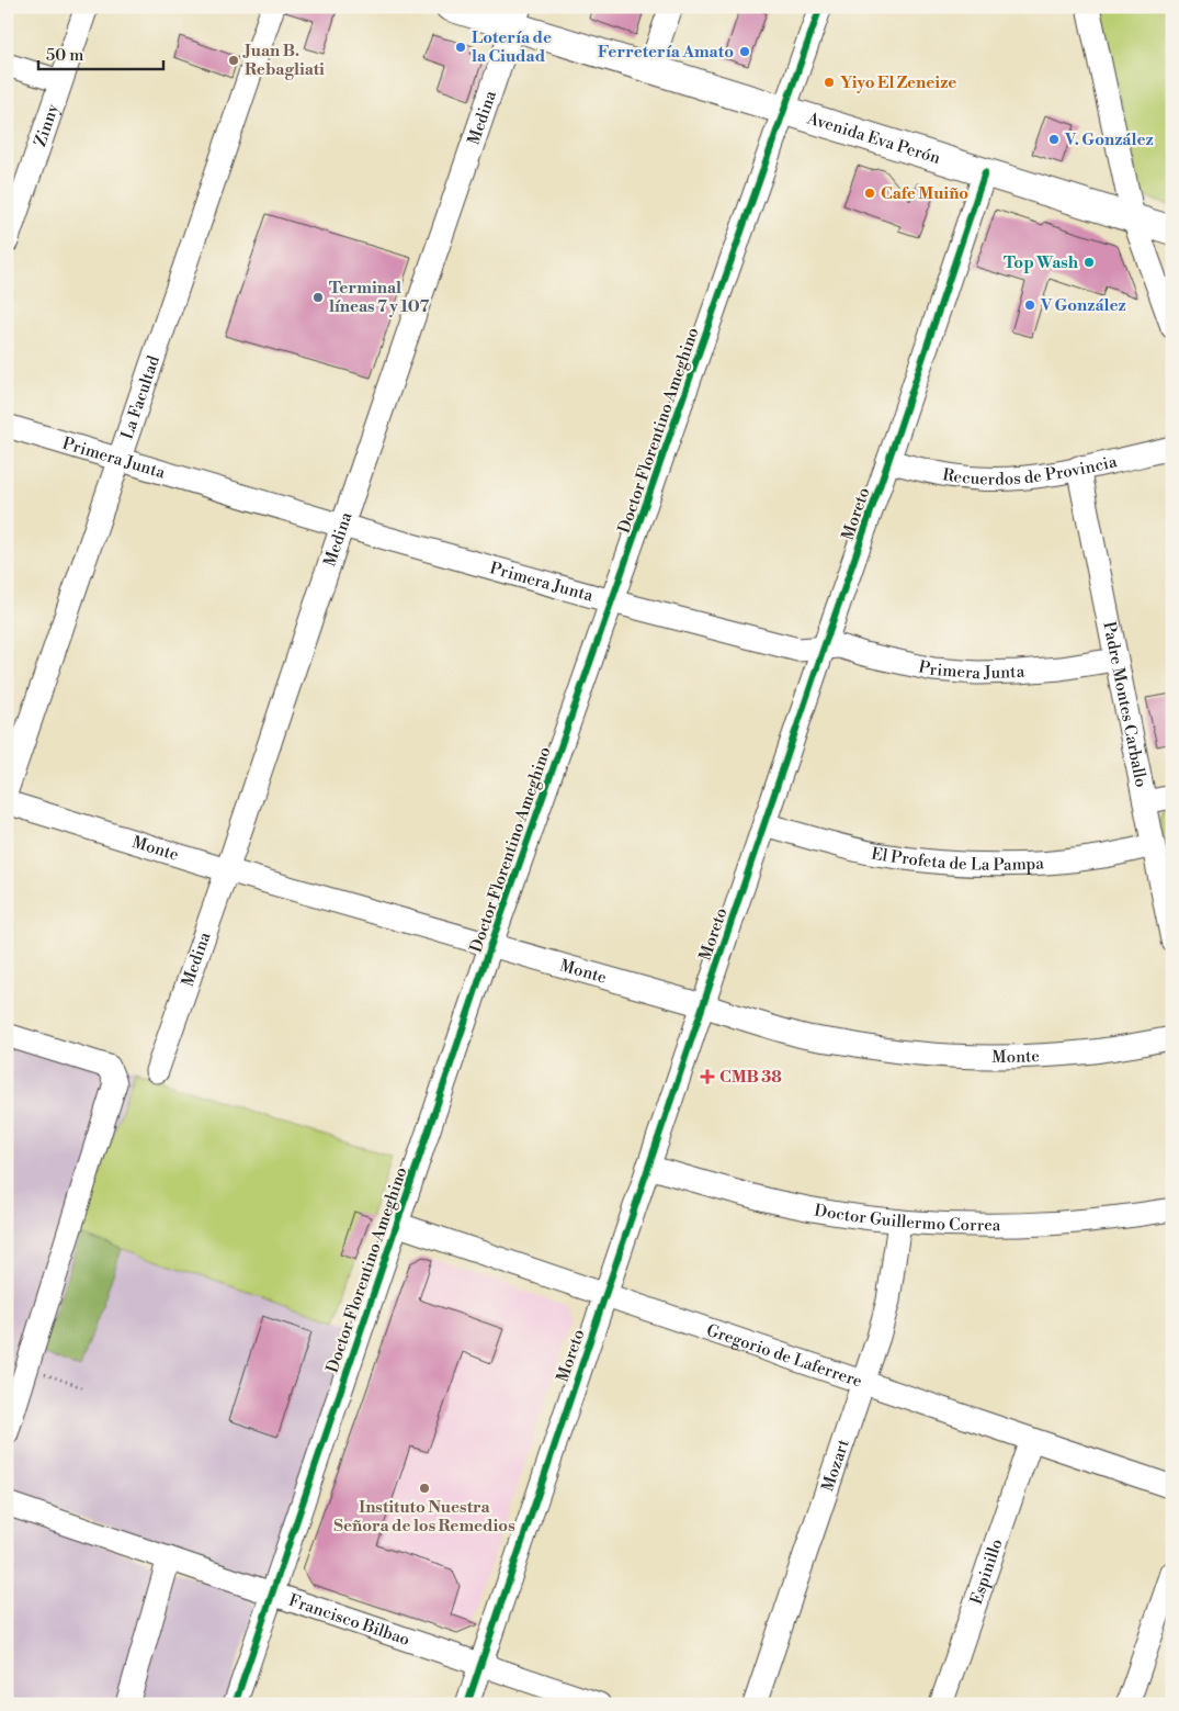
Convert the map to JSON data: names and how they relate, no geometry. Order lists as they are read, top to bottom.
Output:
{
  "streets": {
    "main road": ["Avenida Eva Perón"],
    "street": [
      "Medina",
      "Zinny",
      "La Facultad",
      "Doctor Florentino Ameghino",
      "Primera Junta",
      "Recuerdos de Provincia",
      "Moreto",
      "Padre Montes Carballo",
      "Monte",
      "El Profeta de La Pampa",
      "Doctor Guillermo Correa",
      "Gregorio de Laferrere",
      "Mozart",
      "Espinillo",
      "Francisco Bilbao"
    ]
  },
  "crossings": [
    ["Medina", "Avenida Eva Perón"],
    ["Medina", "Primera Junta"],
    ["Medina", "Monte"],
    ["Avenida Eva Perón", "Doctor Florentino Ameghino"],
    ["Avenida Eva Perón", "Moreto"],
    ["La Facultad", "Primera Junta"],
    ["Doctor Florentino Ameghino", "Primera Junta"],
    ["Doctor Florentino Ameghino", "Monte"],
    ["Doctor Florentino Ameghino", "Gregorio de Laferrere"],
    ["Doctor Florentino Ameghino", "Francisco Bilbao"],
    ["Primera Junta", "Moreto"],
    ["Primera Junta", "Padre Montes Carballo"],
    ["Recuerdos de Provincia", "Moreto"],
    ["Recuerdos de Provincia", "Padre Montes Carballo"],
    ["Moreto", "Monte"],
    ["Moreto", "El Profeta de La Pampa"],
    ["Moreto", "Doctor Guillermo Correa"],
    ["Moreto", "Gregorio de Laferrere"],
    ["Moreto", "Francisco Bilbao"],
    ["Padre Montes Carballo", "El Profeta de La Pampa"],
    ["Doctor Guillermo Correa", "Mozart"],
    ["Gregorio de Laferrere", "Mozart"],
    ["Gregorio de Laferrere", "Espinillo"]
  ],
  "places": {
    "other": [
      "Lotería de la Ciudad",
      "Ferretería Amato",
      "Juan B. Rebagliati",
      "Yiyo El Zeneize",
      "V. González",
      "Cafe Muiño",
      "Top Wash",
      "Terminal líneas 7 y 107",
      "V González",
      "Instituto Nuestra Señora de los Remedios"
    ],
    "health": ["CMB 38"]
  },
  "scale_bar": "50 m"
}
